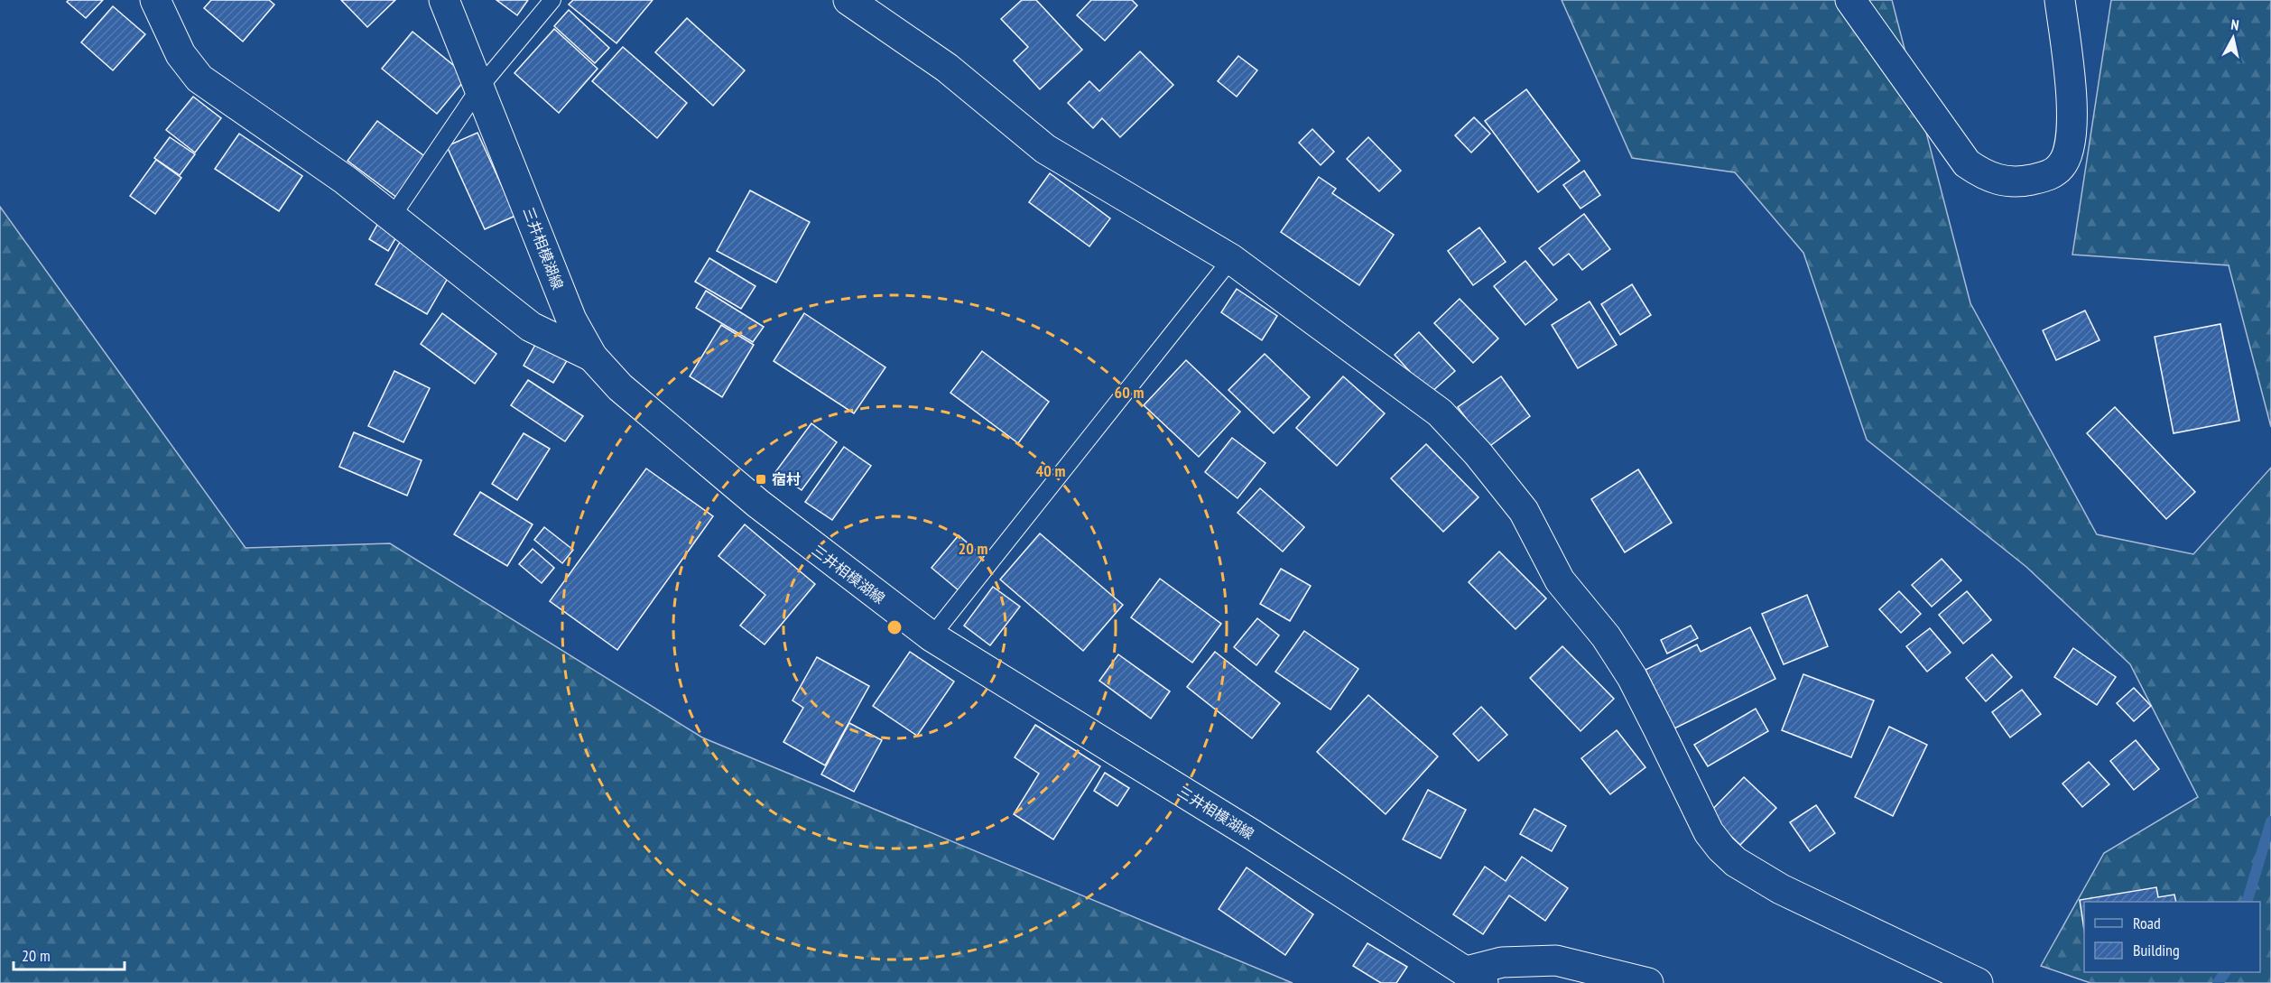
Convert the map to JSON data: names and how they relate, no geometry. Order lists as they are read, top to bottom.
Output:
{
  "streets": {
    "street": ["三井相模湖線"]
  },
  "places": {
    "transit": ["宿村"]
  },
  "legend": ["Road", "Building"],
  "scale_bar": "20 m",
  "north": "top",
  "rings": ["60 m", "40 m", "20 m"]
}
